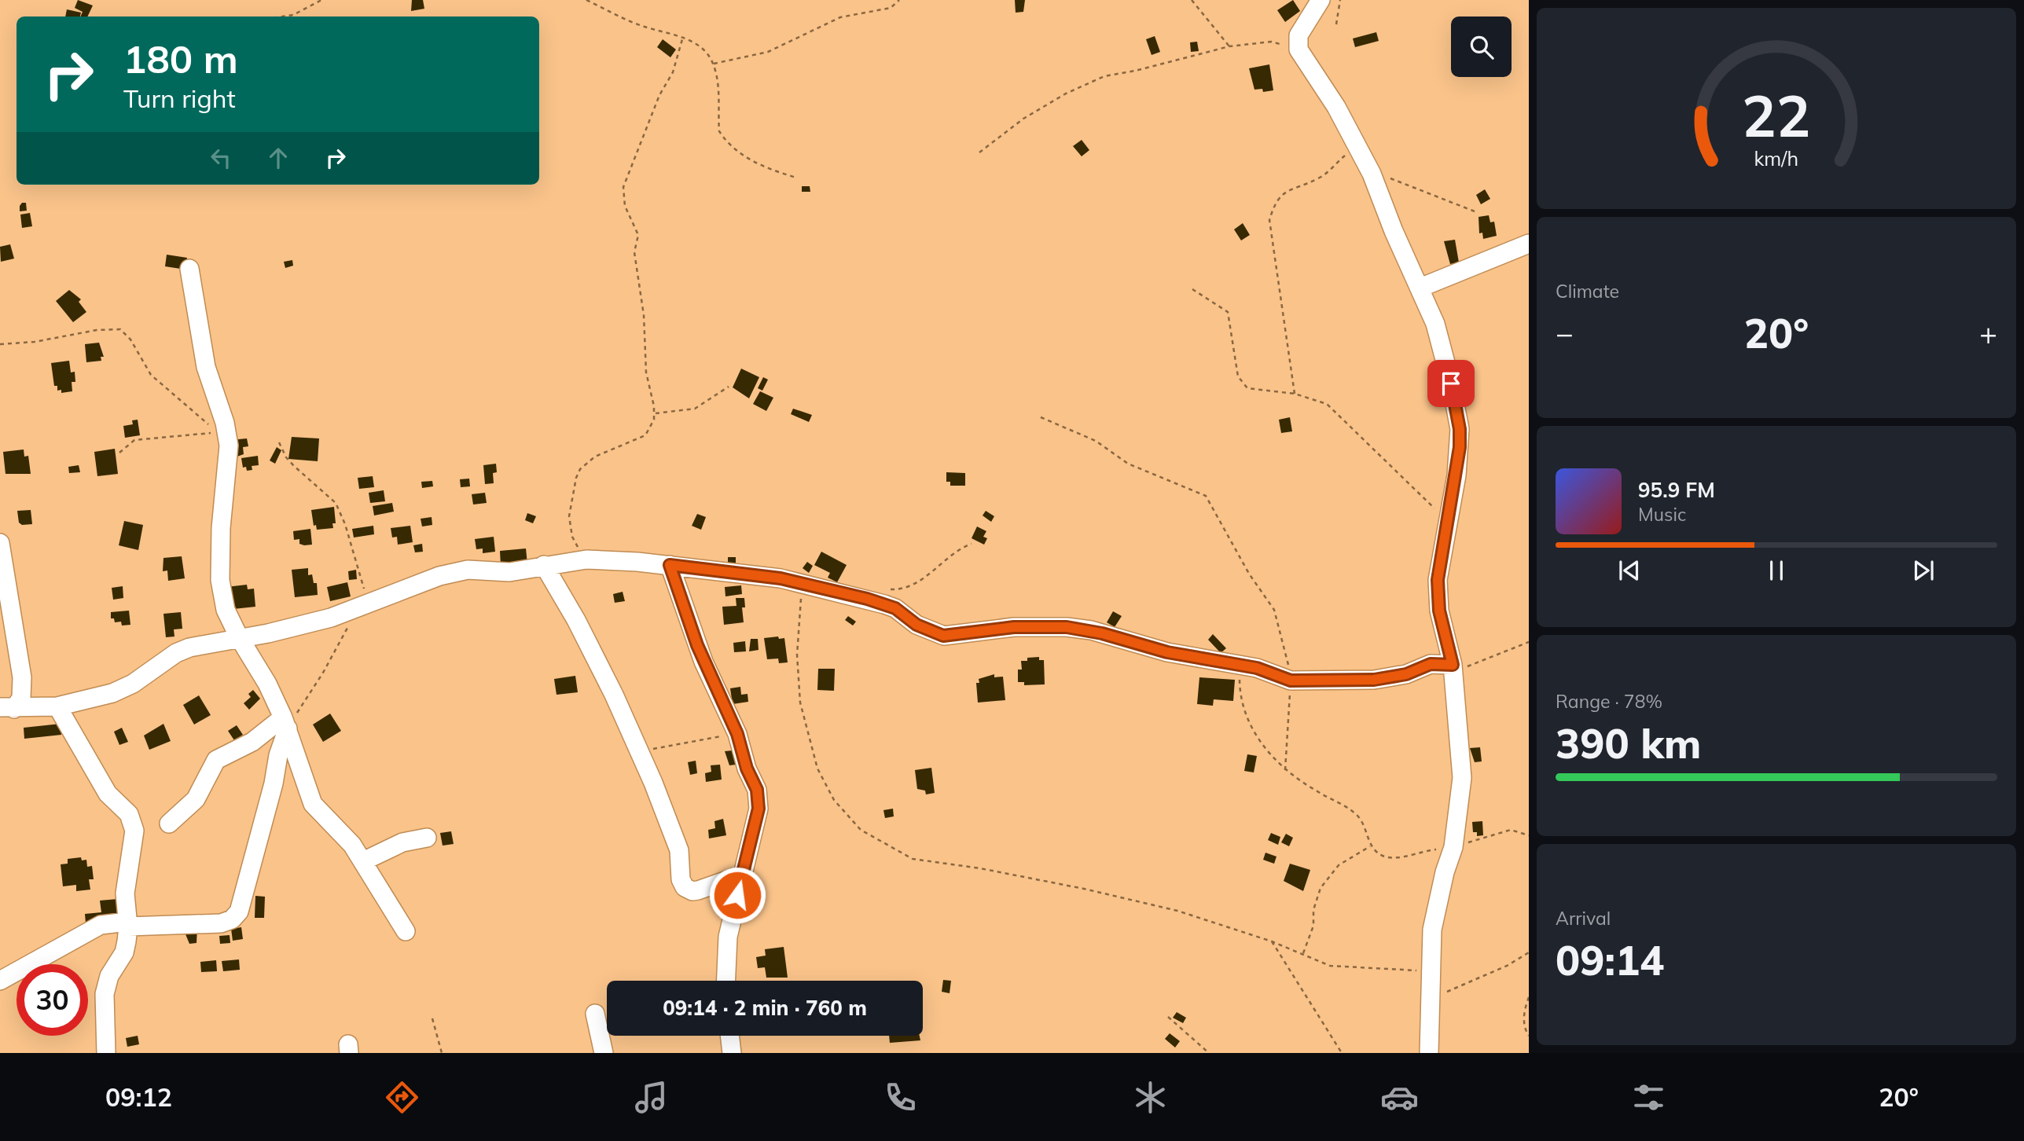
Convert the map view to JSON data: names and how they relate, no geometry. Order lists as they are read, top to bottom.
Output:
{
  "page": {
    "turn": ["180 m", "Turn right"],
    "tile": [
      "Climate",
      ["Range · 78%", "390 km"],
      ["Arrival", "09:14"]
    ],
    "heat": ["−", "20°", "+"],
    "song": ["95.9 FM", "Music"],
    "limit": "30",
    "trip": "09:14 · 2 min · 760 m",
    "tabs": ["09:12", "20°"],
    "gauge": ["22", "km/h"]
  }
}
